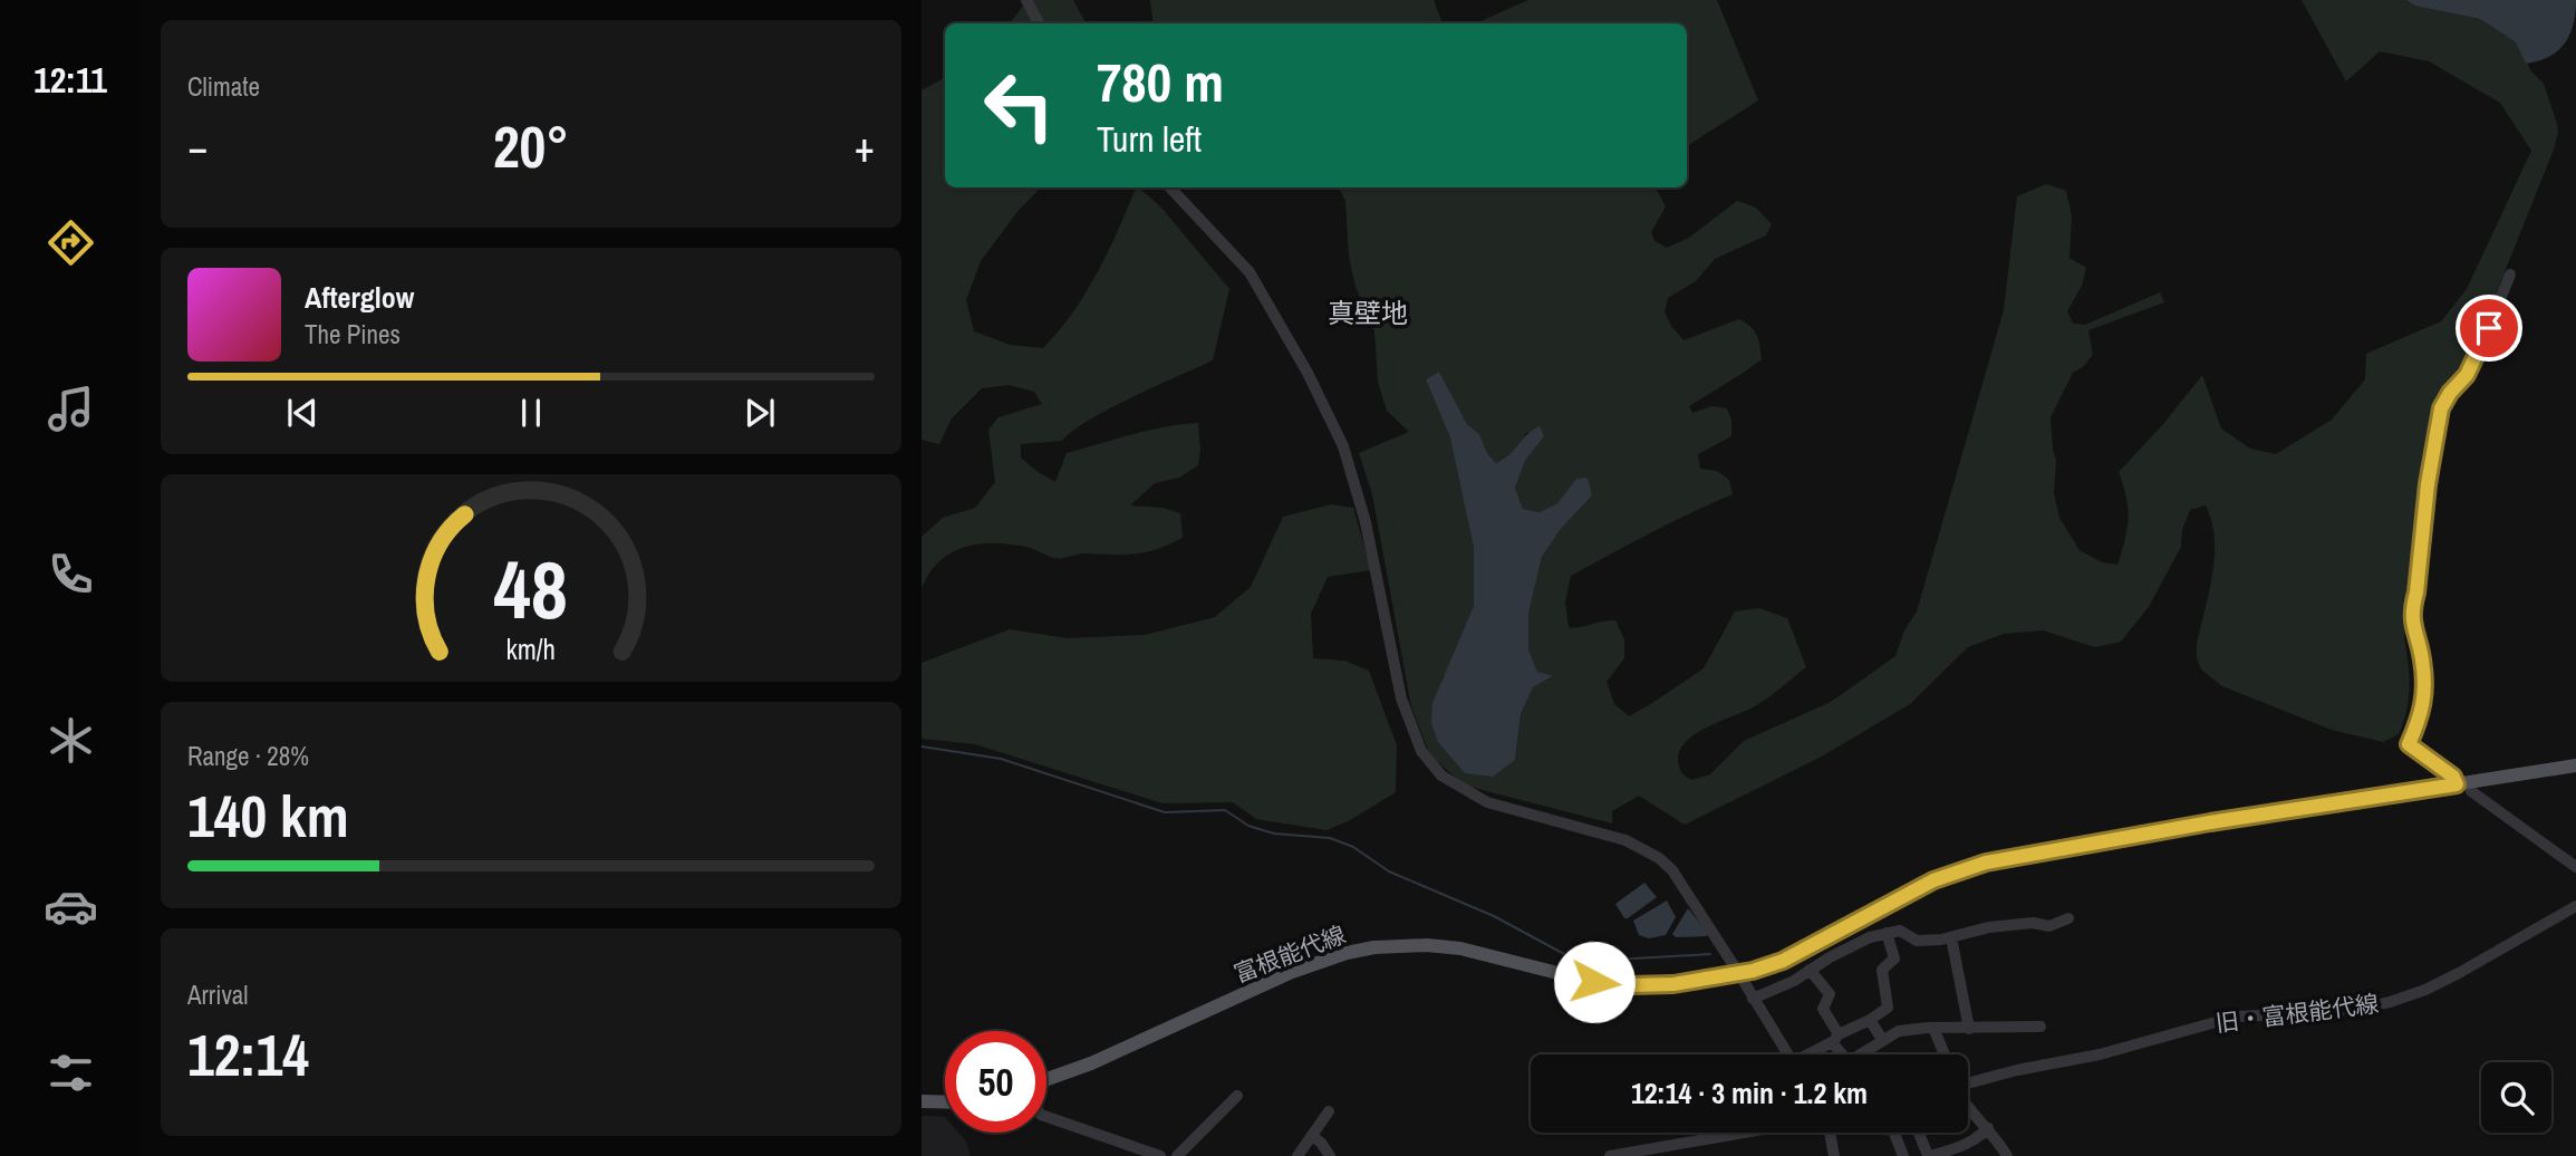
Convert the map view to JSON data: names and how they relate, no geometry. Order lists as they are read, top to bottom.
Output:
{
  "streets": {
    "main road": ["富根能代線"],
    "street": ["旧・富根能代線"]
  },
  "districts": ["真壁地"],
  "page": {
    "tabs": "12:11",
    "tile": [
      "Climate",
      ["Range · 28%", "140 km"],
      ["Arrival", "12:14"]
    ],
    "turn": ["780 m", "Turn left"],
    "heat": ["−", "20°", "+"],
    "song": ["Afterglow", "The Pines"],
    "limit": "50",
    "trip": "12:14 · 3 min · 1.2 km",
    "gauge": ["48", "km/h"]
  }
}
